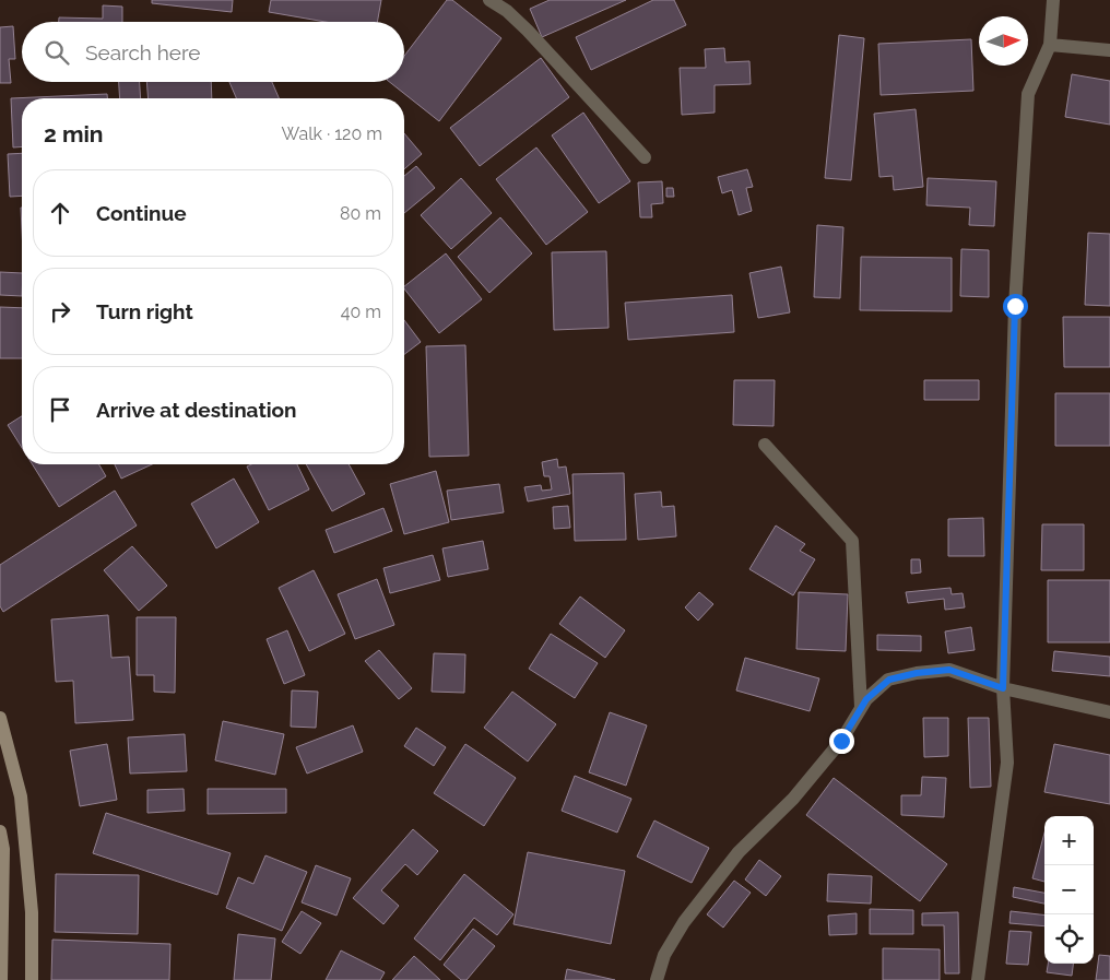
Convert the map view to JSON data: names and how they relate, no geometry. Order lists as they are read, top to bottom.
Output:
{
  "north": "right",
  "page": {
    "search": "Search here",
    "heading": ["2 min", "Walk · 120 m"],
    "list": [
      ["Continue", "80 m"],
      ["Turn right", "40 m"],
      "Arrive at destination"
    ],
    "map_buttons": ["+", "−"]
  }
}
